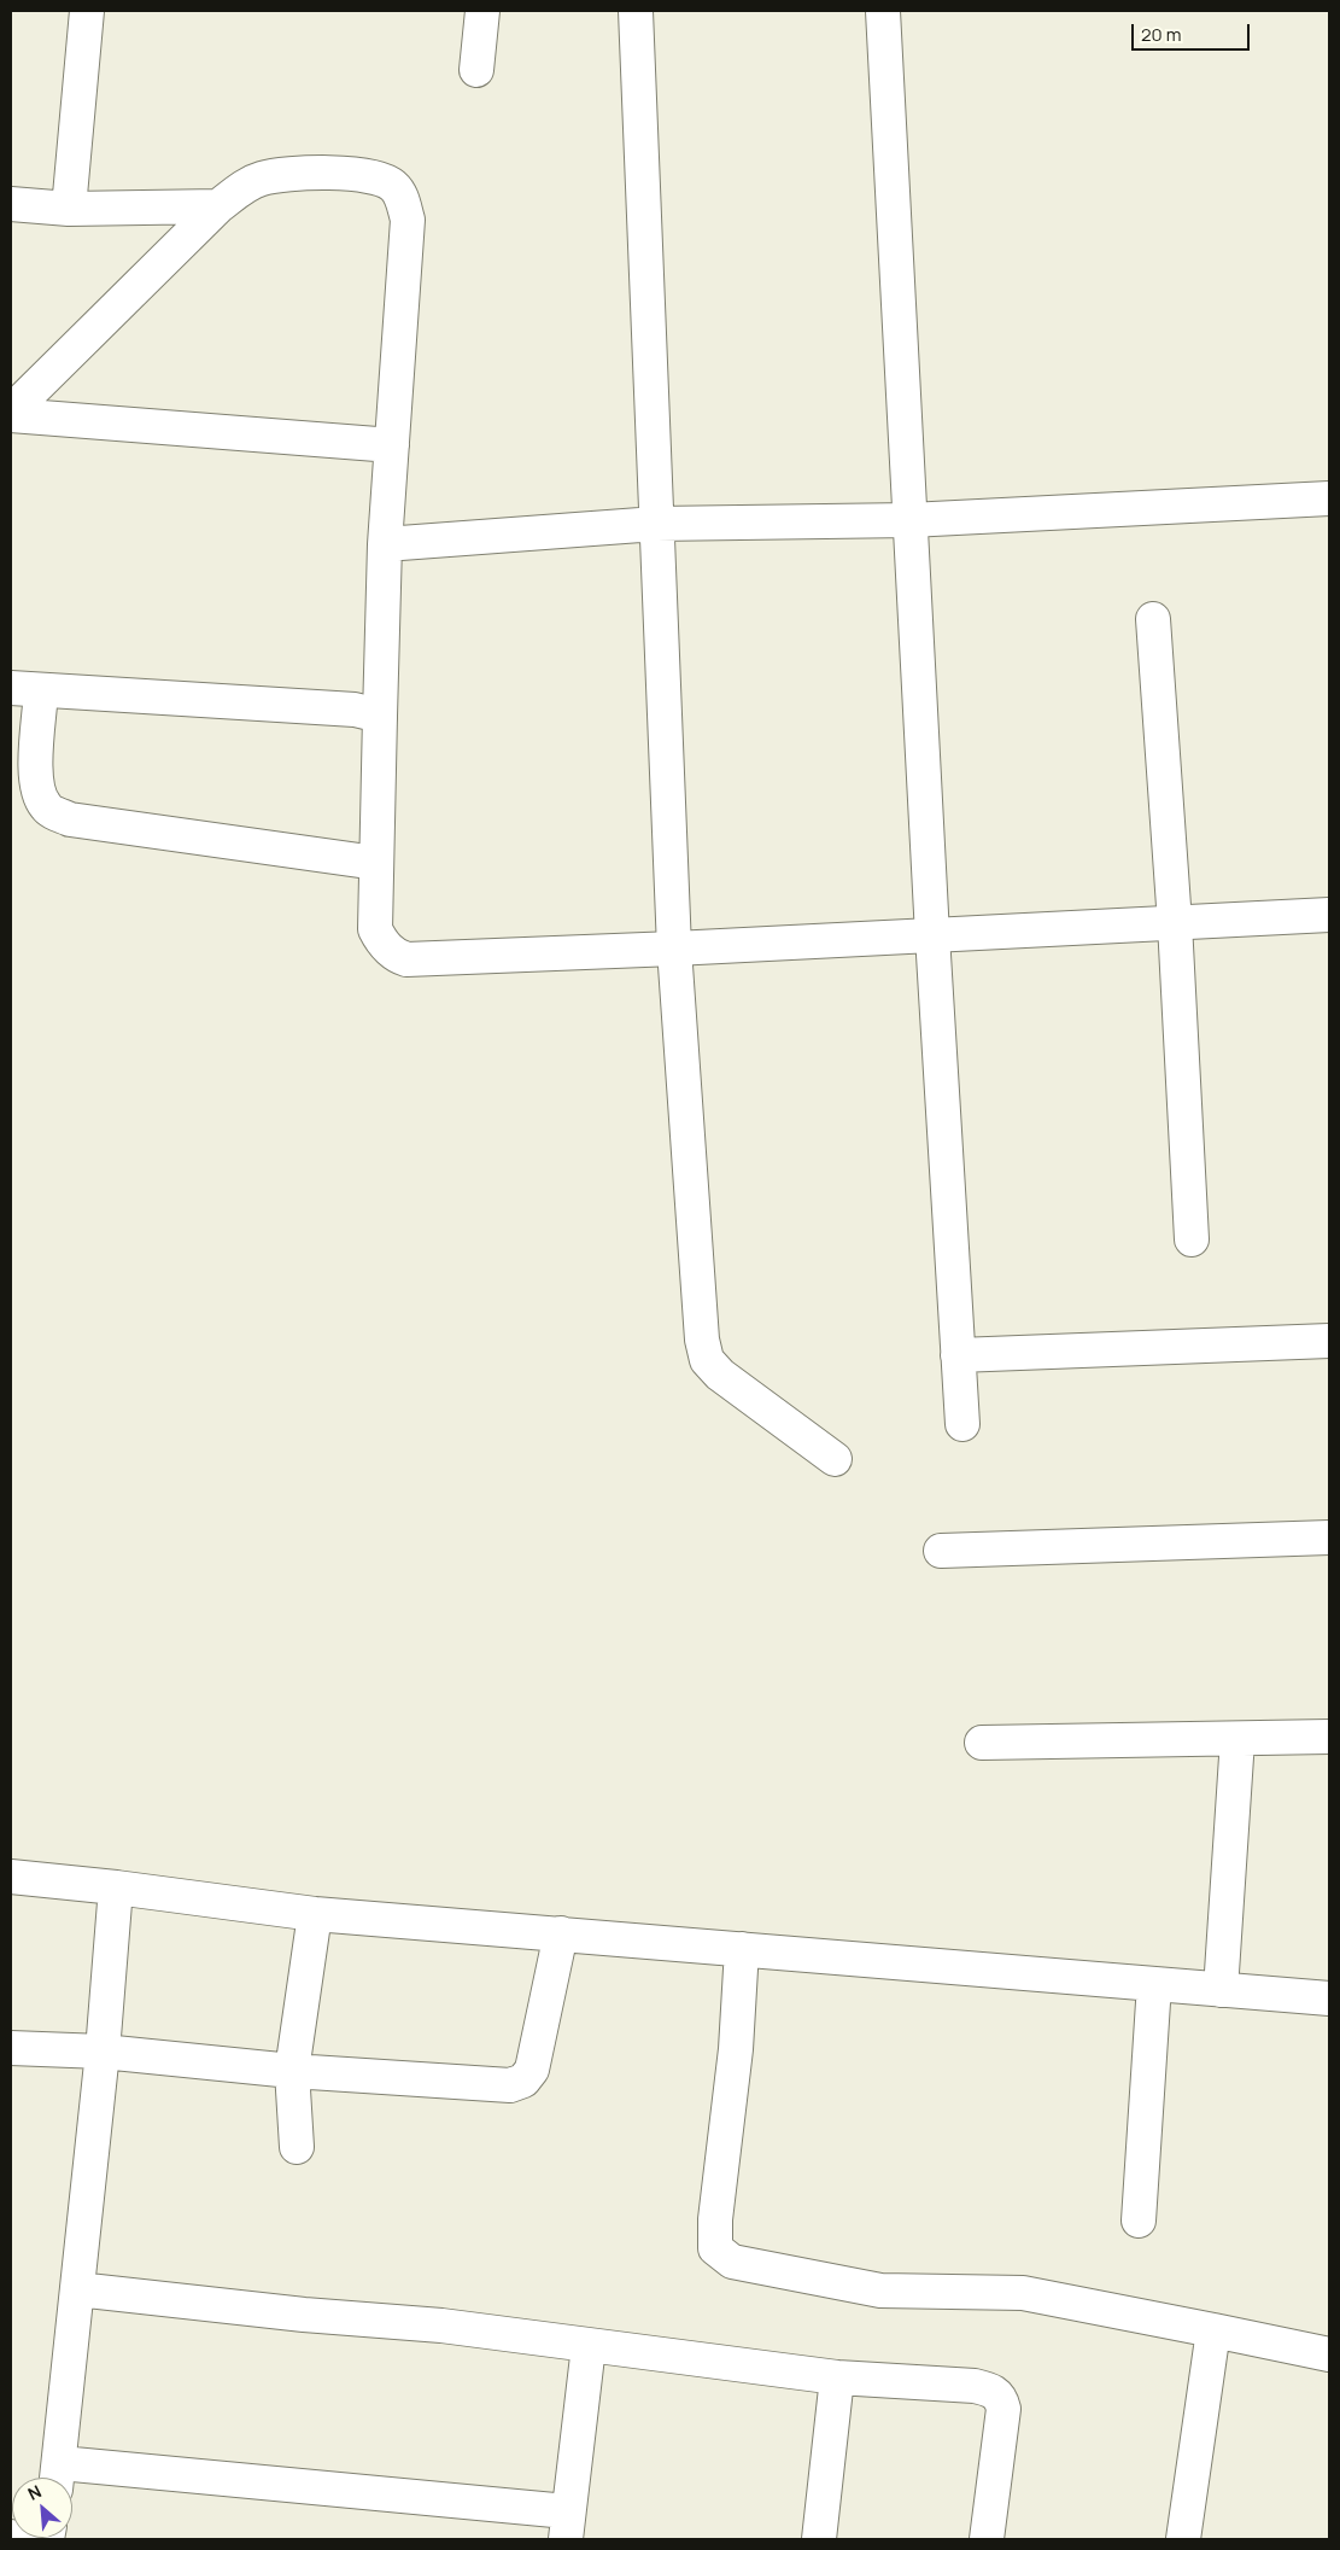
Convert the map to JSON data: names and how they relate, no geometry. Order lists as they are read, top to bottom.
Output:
{
  "scale_bar": "20 m",
  "north": "top left"
}
